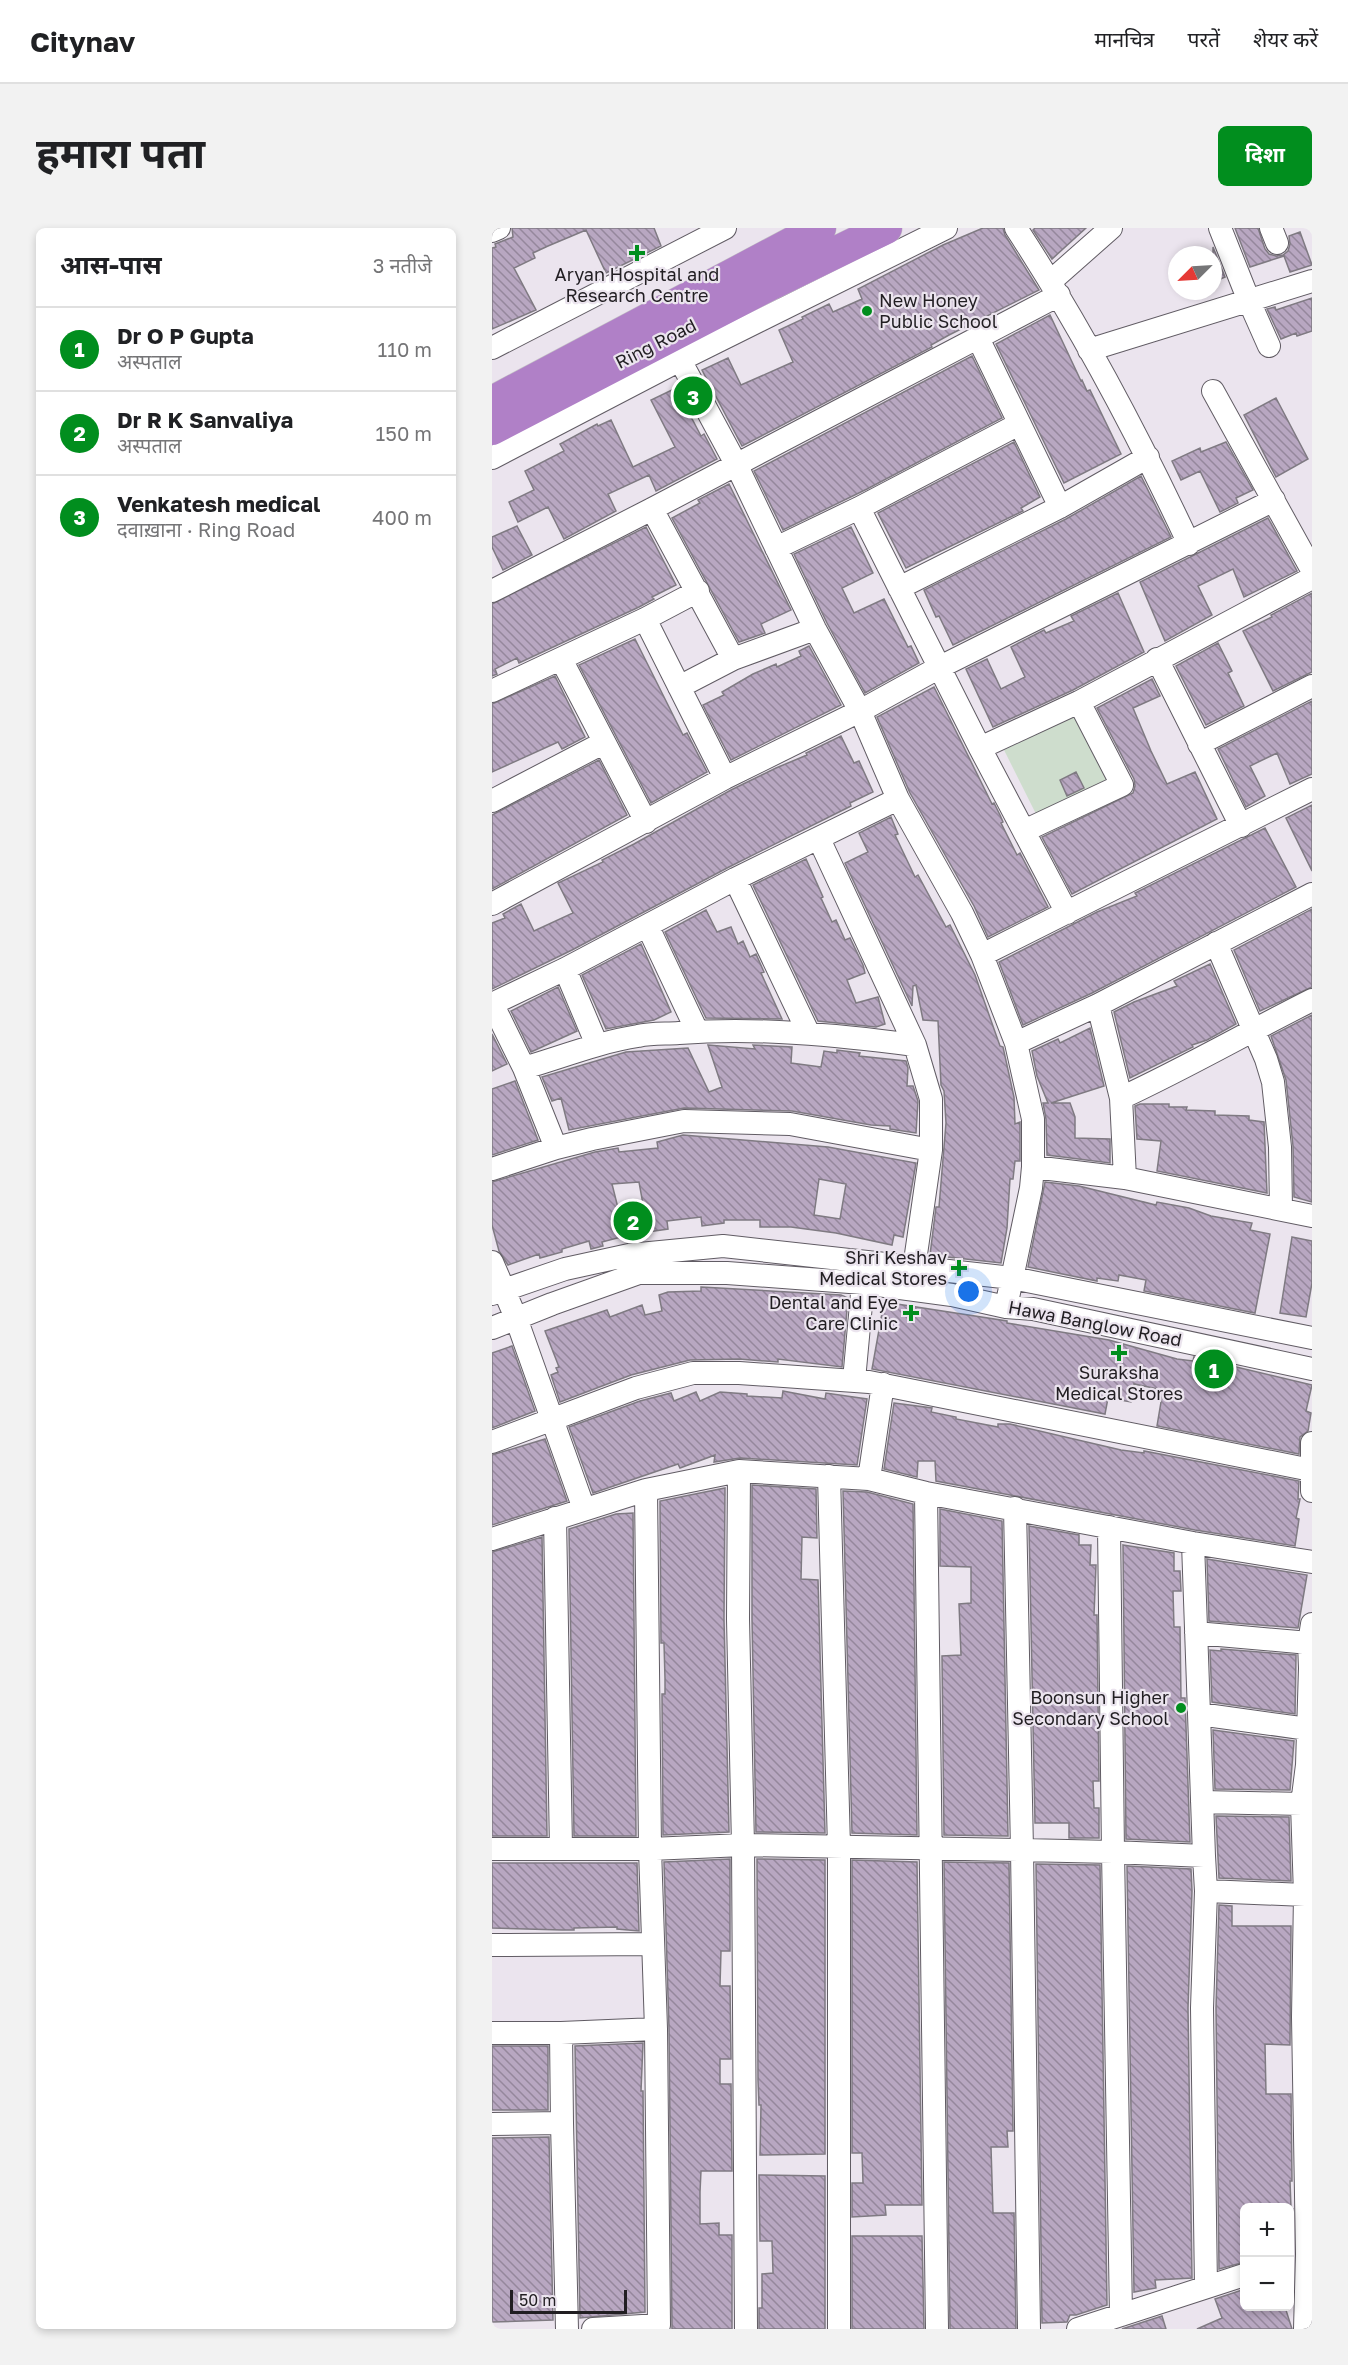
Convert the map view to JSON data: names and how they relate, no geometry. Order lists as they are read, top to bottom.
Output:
{
  "streets": {
    "highway": ["Ring Road"],
    "street": ["Hawa Banglow Road"]
  },
  "places": {
    "health": [
      "Aryan Hospital and Research Centre",
      "Shri Keshav Medical Stores",
      "Dental and Eye Care Clinic",
      "Suraksha Medical Stores"
    ],
    "other": ["New Honey Public School", "Boonsun Higher Secondary School"]
  },
  "scale_bar": "50 m",
  "north": "bottom left",
  "page": {
    "header": "Citynav",
    "nav": ["मानचित्र", "परतें", "शेयर करें"],
    "buttons": "दिशा",
    "title": "हमारा पता",
    "heading": ["आस-पास", "3 नतीजे"],
    "list": [
      {
        "mark": "1",
        "name": "Dr O P Gupta",
        "note": "अस्पताल",
        "value": "110 m"
      },
      {
        "mark": "2",
        "name": "Dr R K Sanvaliya",
        "note": "अस्पताल",
        "value": "150 m"
      },
      {
        "mark": "3",
        "name": "Venkatesh medical",
        "note": "दवाख़ाना · Ring Road",
        "value": "400 m"
      }
    ],
    "pins": ["3", "2", "1"],
    "map_buttons": ["+", "−"],
    "scale": "50 m"
  }
}
